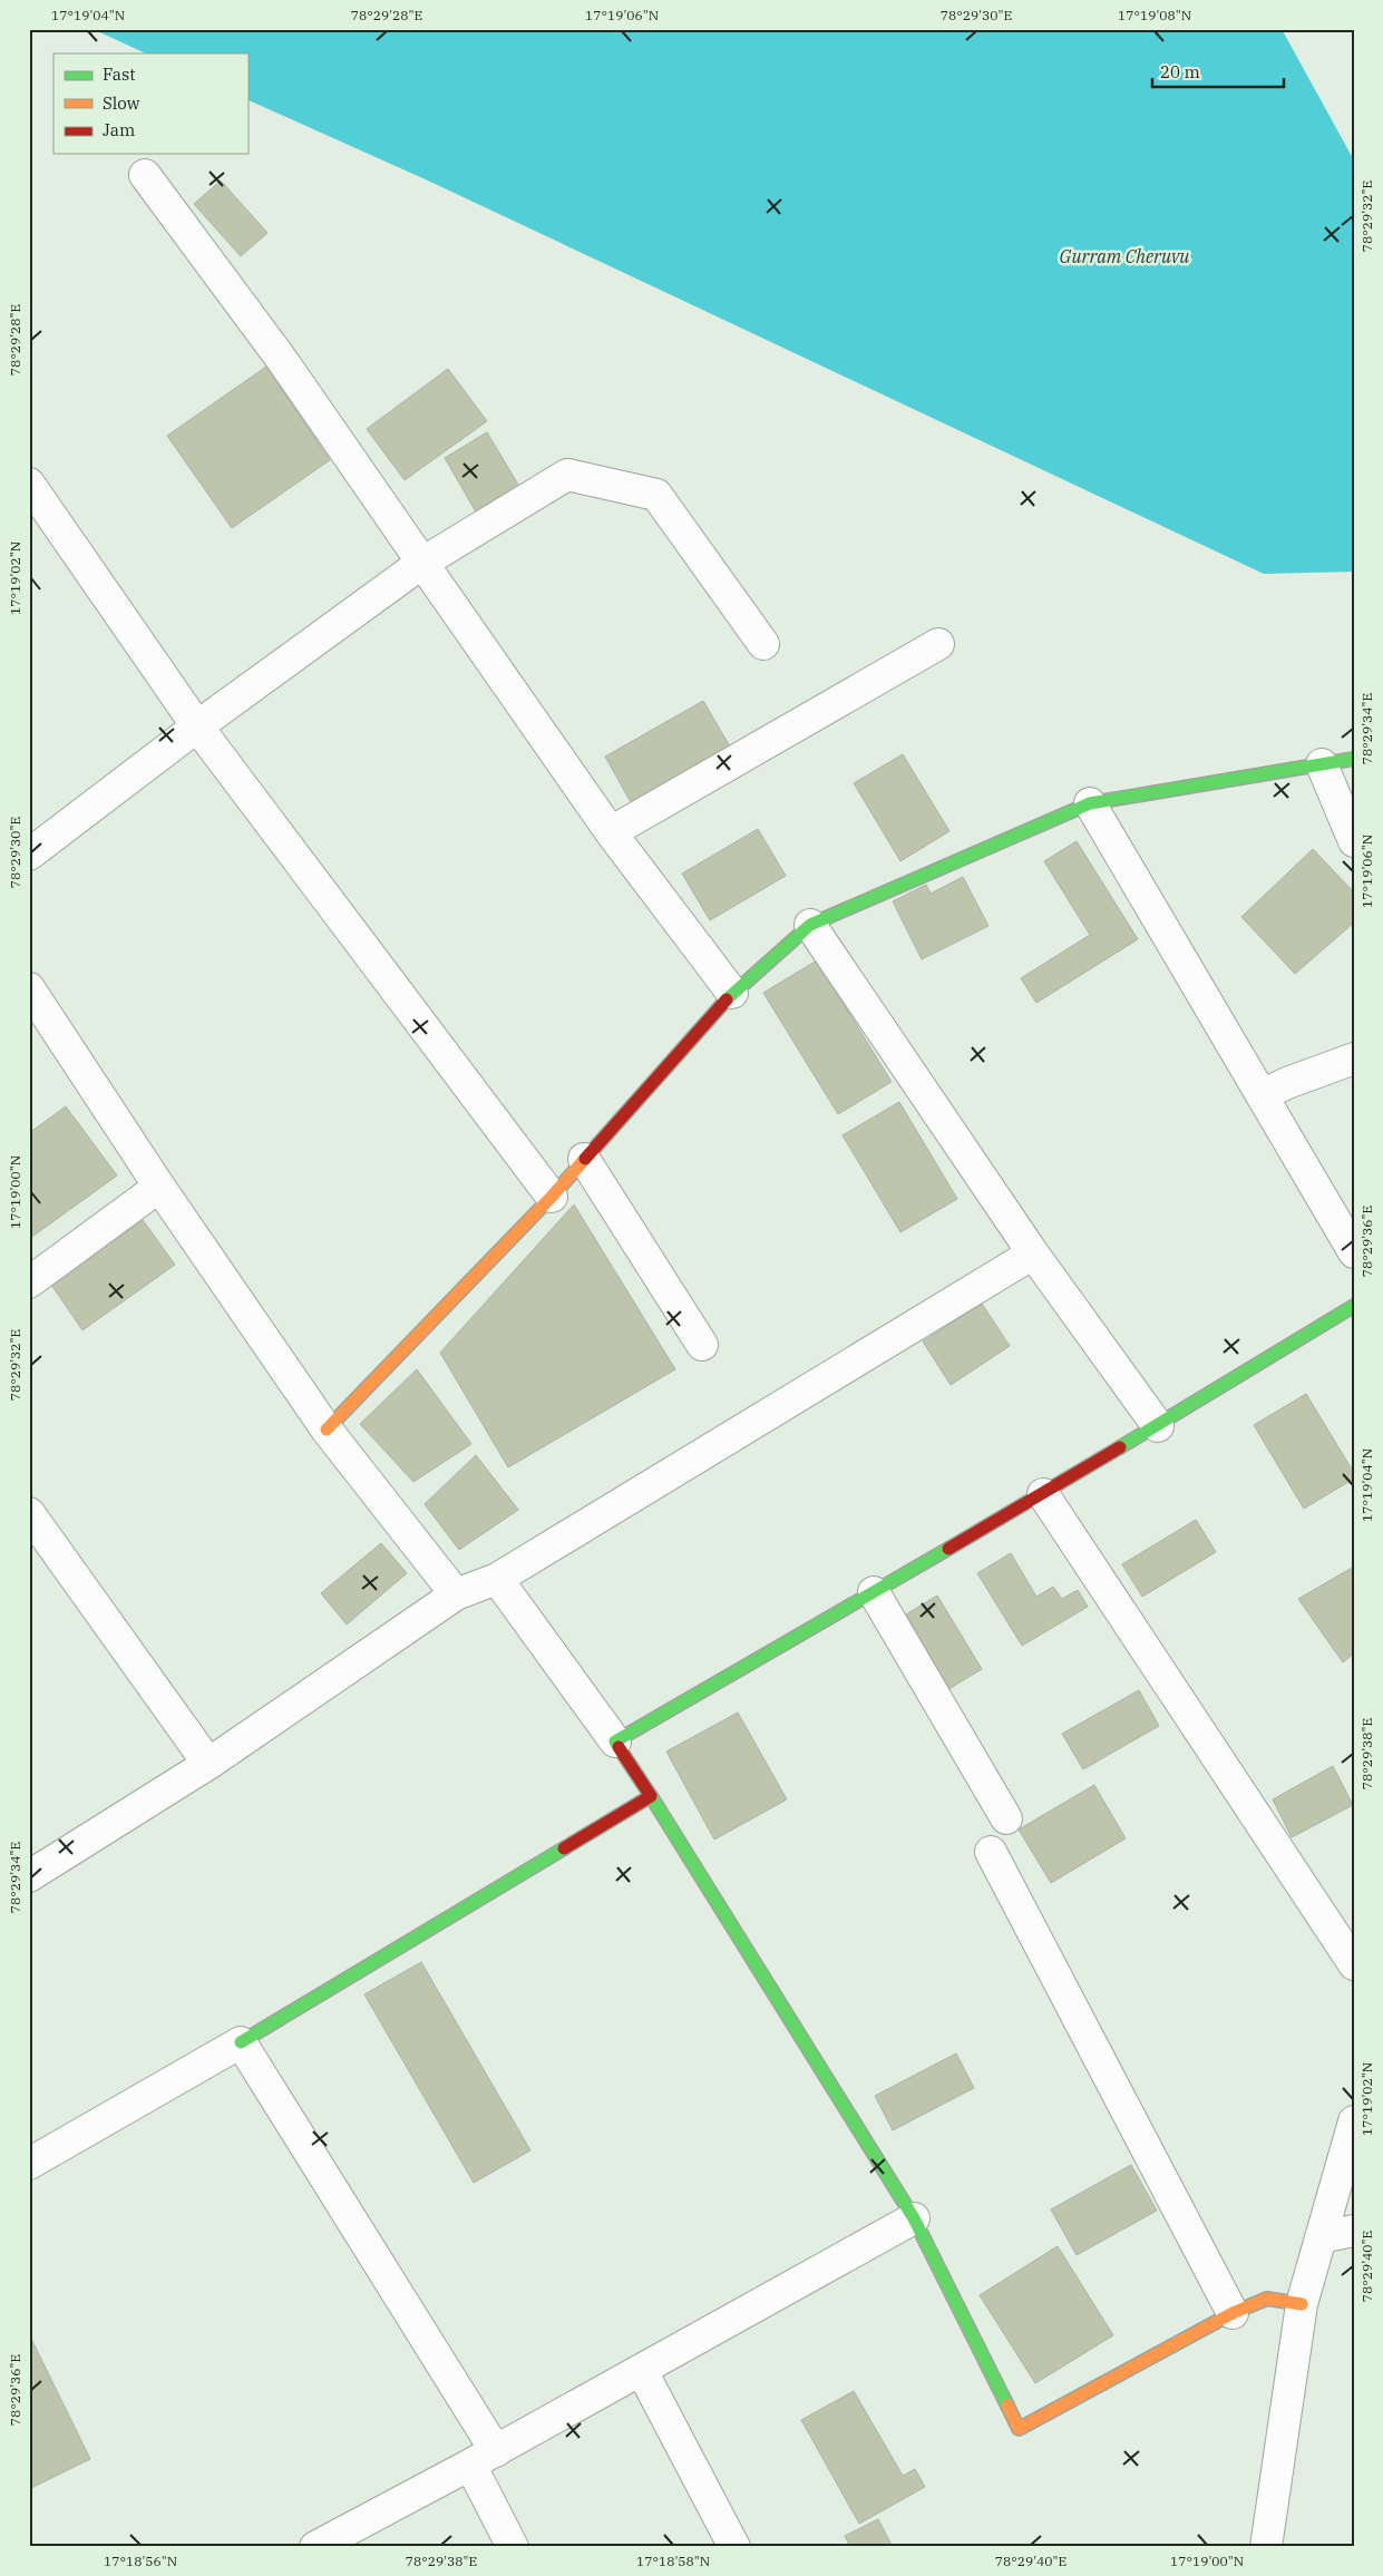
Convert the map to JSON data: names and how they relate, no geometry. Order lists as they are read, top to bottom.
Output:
{
  "water": ["Gurram Cheruvu"],
  "legend": ["Fast", "Slow", "Jam"],
  "scale_bar": "20 m",
  "coordinates": [
    "17°19'04\"N",
    "78°29'28\"E",
    "17°19'06\"N",
    "78°29'30\"E",
    "17°19'08\"N",
    "78°29'32\"E",
    "17°19'02\"N",
    "78°29'34\"E",
    "17°19'00\"N",
    "78°29'36\"E",
    "78°29'38\"E",
    "78°29'40\"E",
    "17°18'56\"N",
    "17°18'58\"N"
  ]
}
